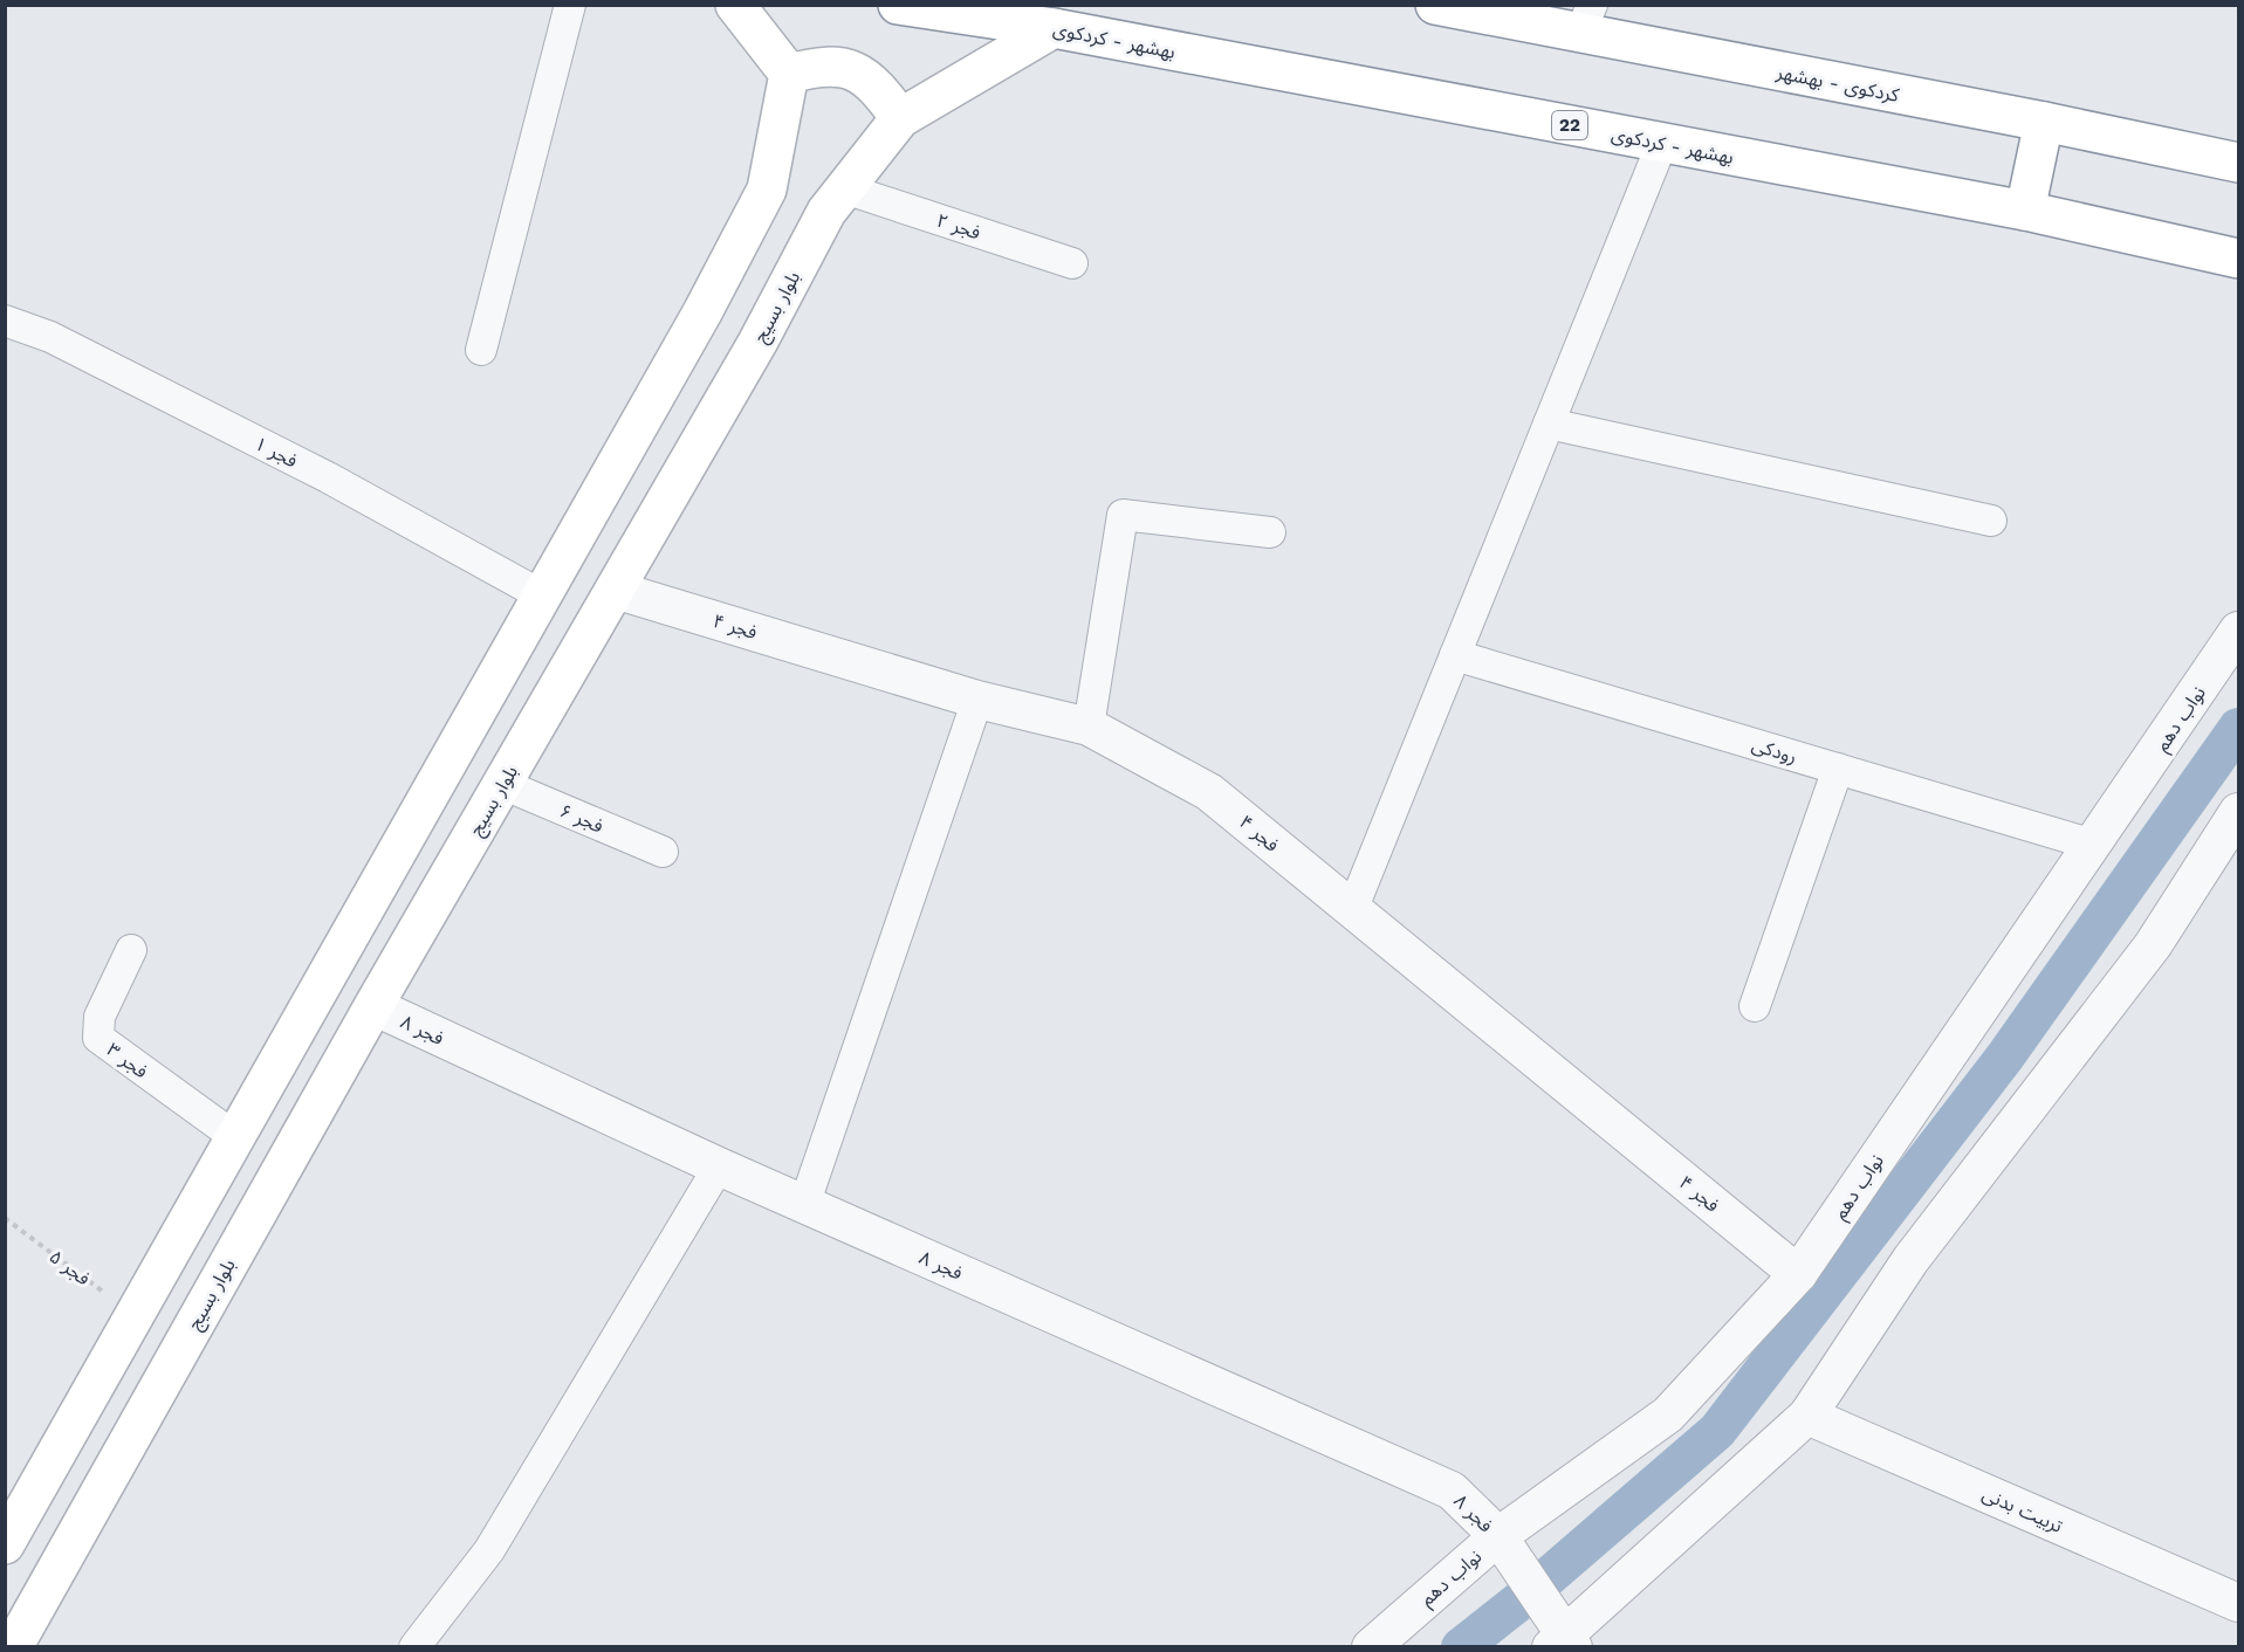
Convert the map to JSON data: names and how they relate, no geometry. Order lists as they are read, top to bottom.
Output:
{
  "streets": {
    "main road": [
      "بهشهر - کردکوی",
      "کردکوی - بهشهر",
      "22",
      "بلوار بسیج"
    ],
    "street": [
      "فجر ۲",
      "فجر ۱",
      "فجر ۴",
      "نواب دهم",
      "رودکی",
      "فجر ۶",
      "فجر ۸",
      "فجر ۳",
      "تربیت بدنی"
    ],
    "path": ["فجر ۵"]
  },
  "crossings": [
    ["بهشهر - کردکوی", "بلوار بسیج"],
    ["فجر ۲", "بلوار بسیج"],
    ["بلوار بسیج", "فجر ۴"],
    ["بلوار بسیج", "فجر ۶"],
    ["بلوار بسیج", "فجر ۸"],
    ["فجر ۴", "نواب دهم"],
    ["نواب دهم", "رودکی"],
    ["نواب دهم", "فجر ۸"]
  ]
}
